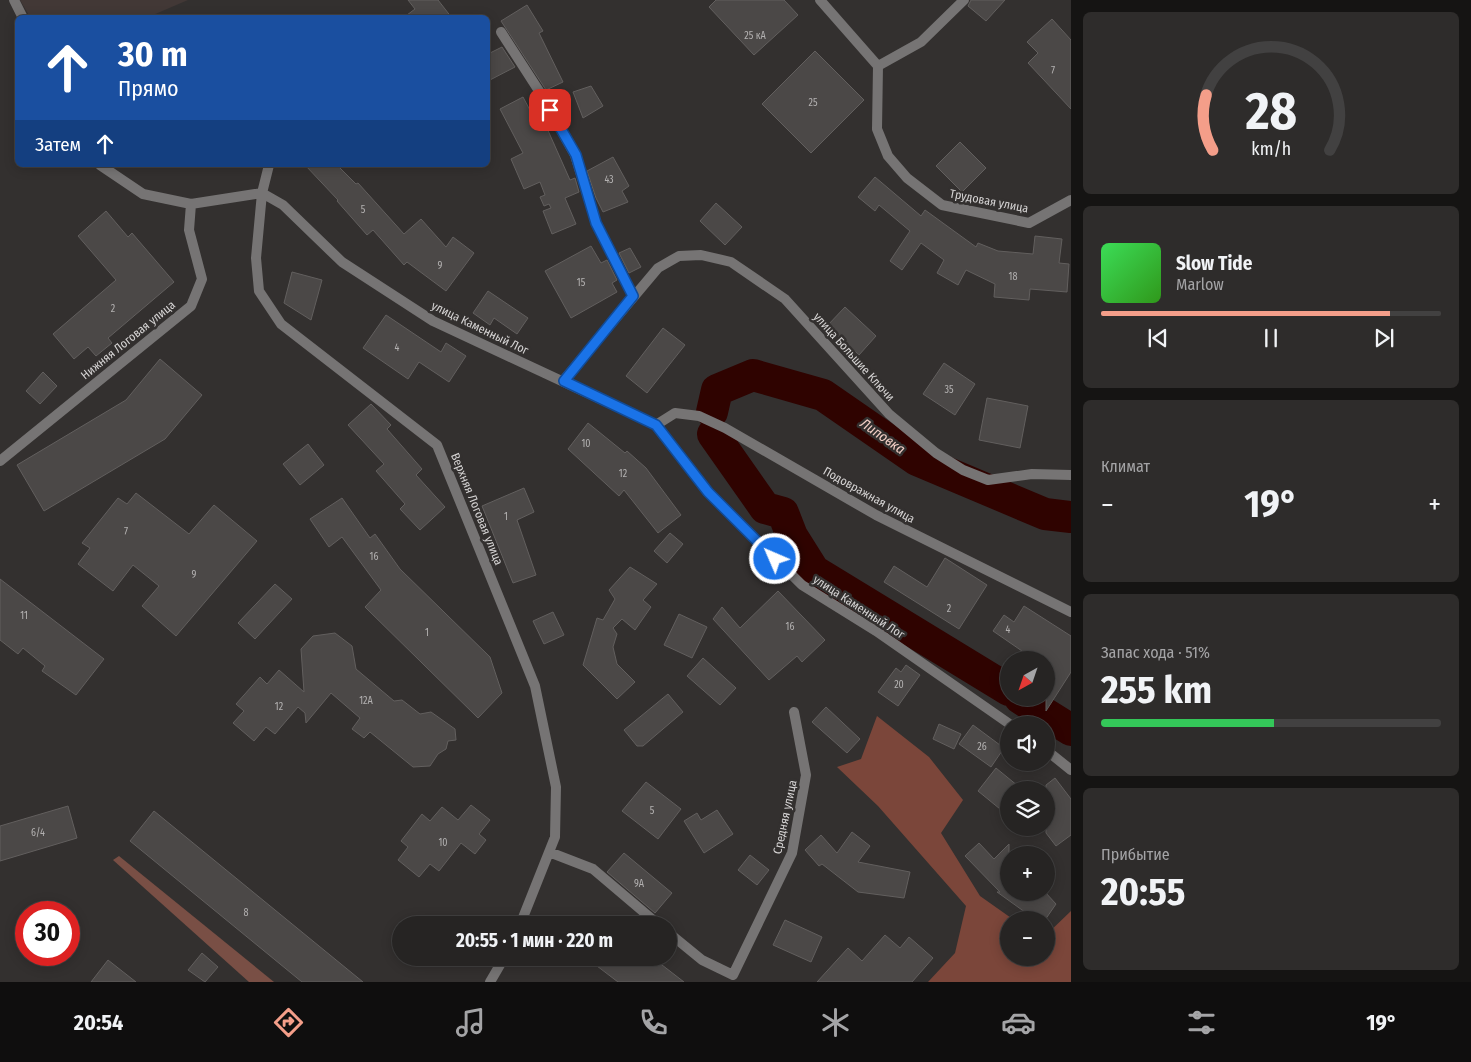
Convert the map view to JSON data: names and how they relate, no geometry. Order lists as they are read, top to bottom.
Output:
{
  "streets": {
    "street": [
      "Трудовая улица",
      "улица Каменный Лог",
      "Нижняя Логовая улица",
      "улица Большие Ключи",
      "Подовражная улица",
      "Верхняя Логовая улица",
      "Средняя улица"
    ]
  },
  "crossings": [
    ["улица Каменный Лог", "улица Большие Ключи"],
    ["улица Каменный Лог", "Подовражная улица"],
    ["улица Каменный Лог", "Верхняя Логовая улица"]
  ],
  "water": ["Липовка"],
  "house_numbers": [
    "25 кА",
    "7",
    "25",
    "43",
    "5",
    "9",
    "18",
    "15",
    "2",
    "4",
    "35",
    "10",
    "12",
    "1",
    "7",
    "16",
    "9",
    "2",
    "11",
    "16",
    "4",
    "1",
    "20",
    "12А",
    "12",
    "26",
    "5",
    "6/4",
    "10",
    "9А",
    "8"
  ],
  "north": "bottom left",
  "page": {
    "turn": ["30 m", "Прямо"],
    "then": "Затем",
    "song": ["Slow Tide", "Marlow"],
    "tile": [
      "Климат",
      ["Запас хода · 51%", "255 km"],
      ["Прибытие", "20:55"]
    ],
    "heat": ["−", "19°", "+"],
    "map_buttons": ["+", "−"],
    "limit": "30",
    "trip": "20:55 · 1 мин · 220 m",
    "tabs": ["20:54", "19°"],
    "gauge": ["28", "km/h"]
  }
}
